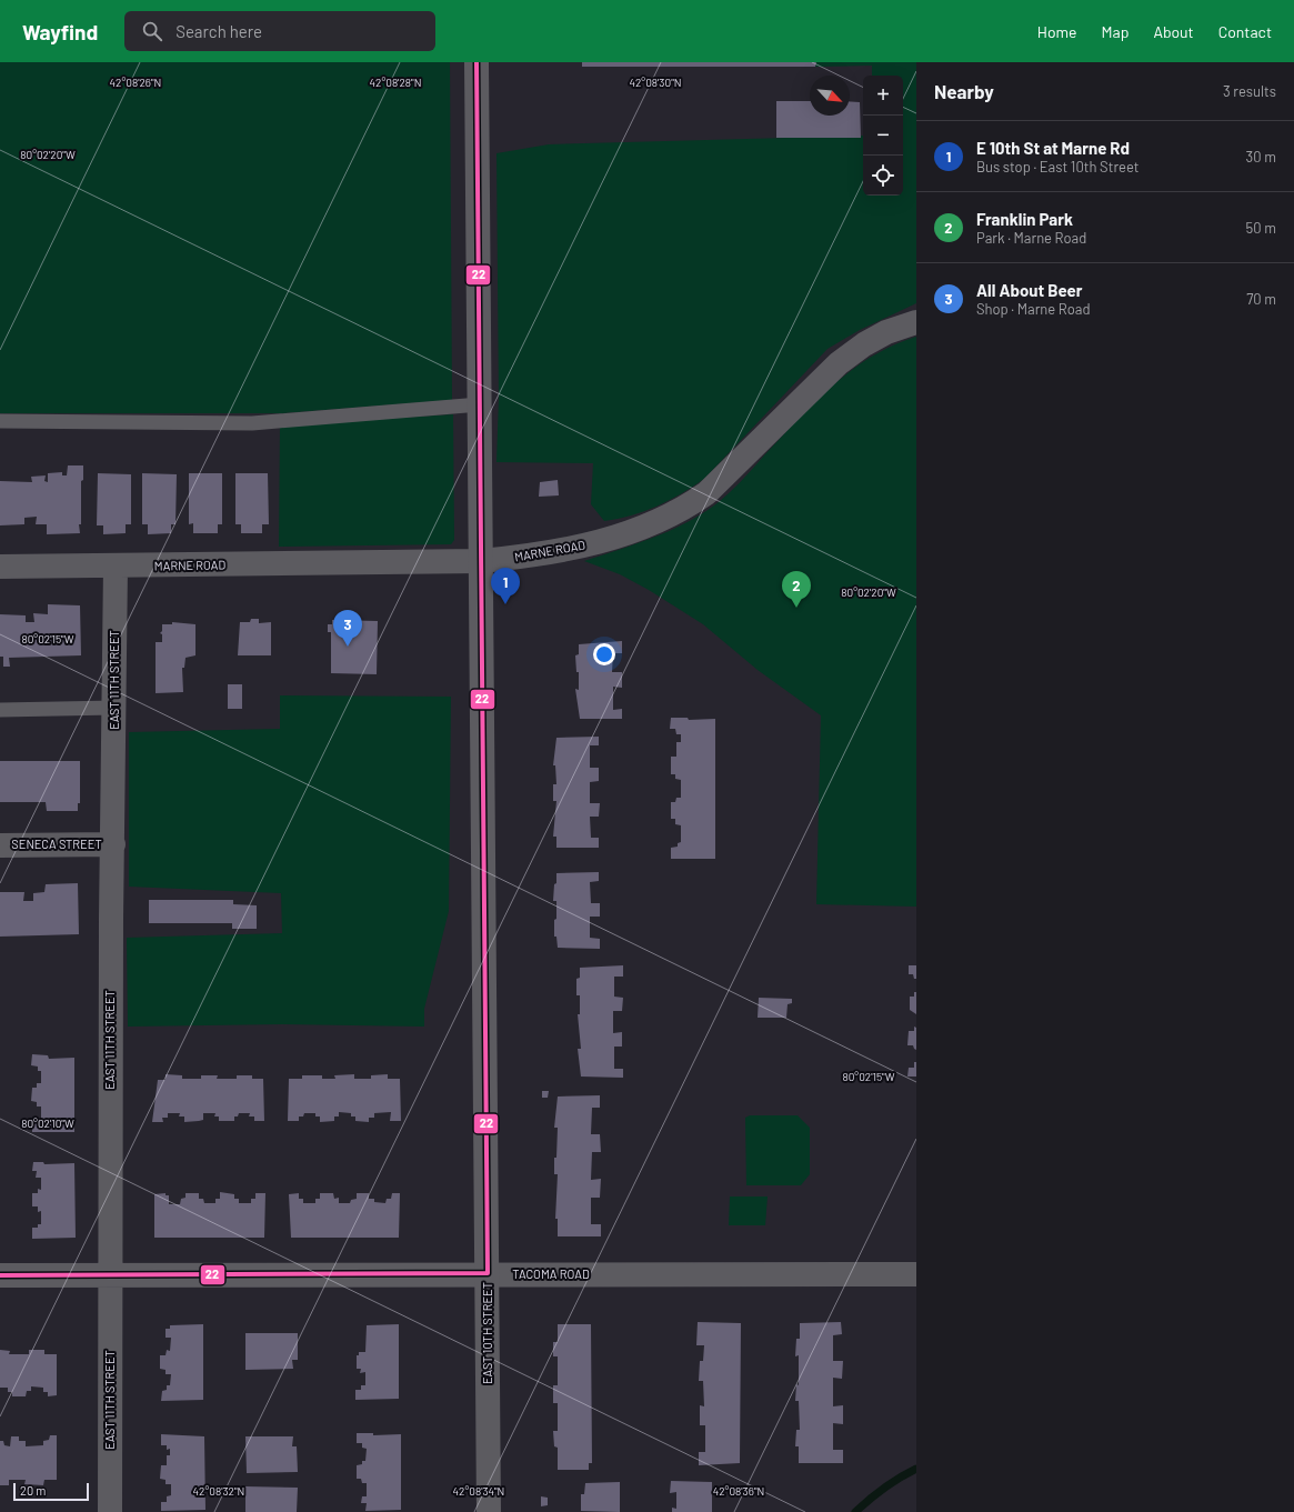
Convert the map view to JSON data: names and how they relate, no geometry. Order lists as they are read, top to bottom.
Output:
{
  "streets": {
    "street": [
      "MARNE ROAD",
      "EAST 11TH STREET",
      "SENECA STREET",
      "TACOMA ROAD",
      "EAST 10TH STREET"
    ]
  },
  "crossings": [
    ["MARNE ROAD", "EAST 11TH STREET"],
    ["MARNE ROAD", "EAST 10TH STREET"],
    ["EAST 11TH STREET", "SENECA STREET"],
    ["EAST 11TH STREET", "TACOMA ROAD"],
    ["TACOMA ROAD", "EAST 10TH STREET"]
  ],
  "lines": ["transit line 22"],
  "scale_bar": "20 m",
  "north": "bottom right",
  "page": {
    "header": "Wayfind",
    "search": "Search here",
    "nav": [
      "Home",
      "Map",
      "About",
      "Contact"
    ],
    "heading": ["Nearby", "3 results"],
    "map_buttons": ["+", "−"],
    "list": [
      {
        "mark": "1",
        "name": "E 10th St at Marne Rd",
        "note": "Bus stop · East 10th Street",
        "value": "30 m"
      },
      {
        "mark": "2",
        "name": "Franklin Park",
        "note": "Park · Marne Road",
        "value": "50 m"
      },
      {
        "mark": "3",
        "name": "All About Beer",
        "note": "Shop · Marne Road",
        "value": "70 m"
      }
    ],
    "pins": ["1", "2", "3"],
    "scale": "20 m"
  },
  "coordinates": [
    "42°08'26\"N",
    "42°08'28\"N",
    "42°08'30\"N",
    "80°02'20\"W",
    "80°02'15\"W",
    "80°02'10\"W",
    "42°08'32\"N",
    "42°08'34\"N",
    "42°08'36\"N"
  ]
}
